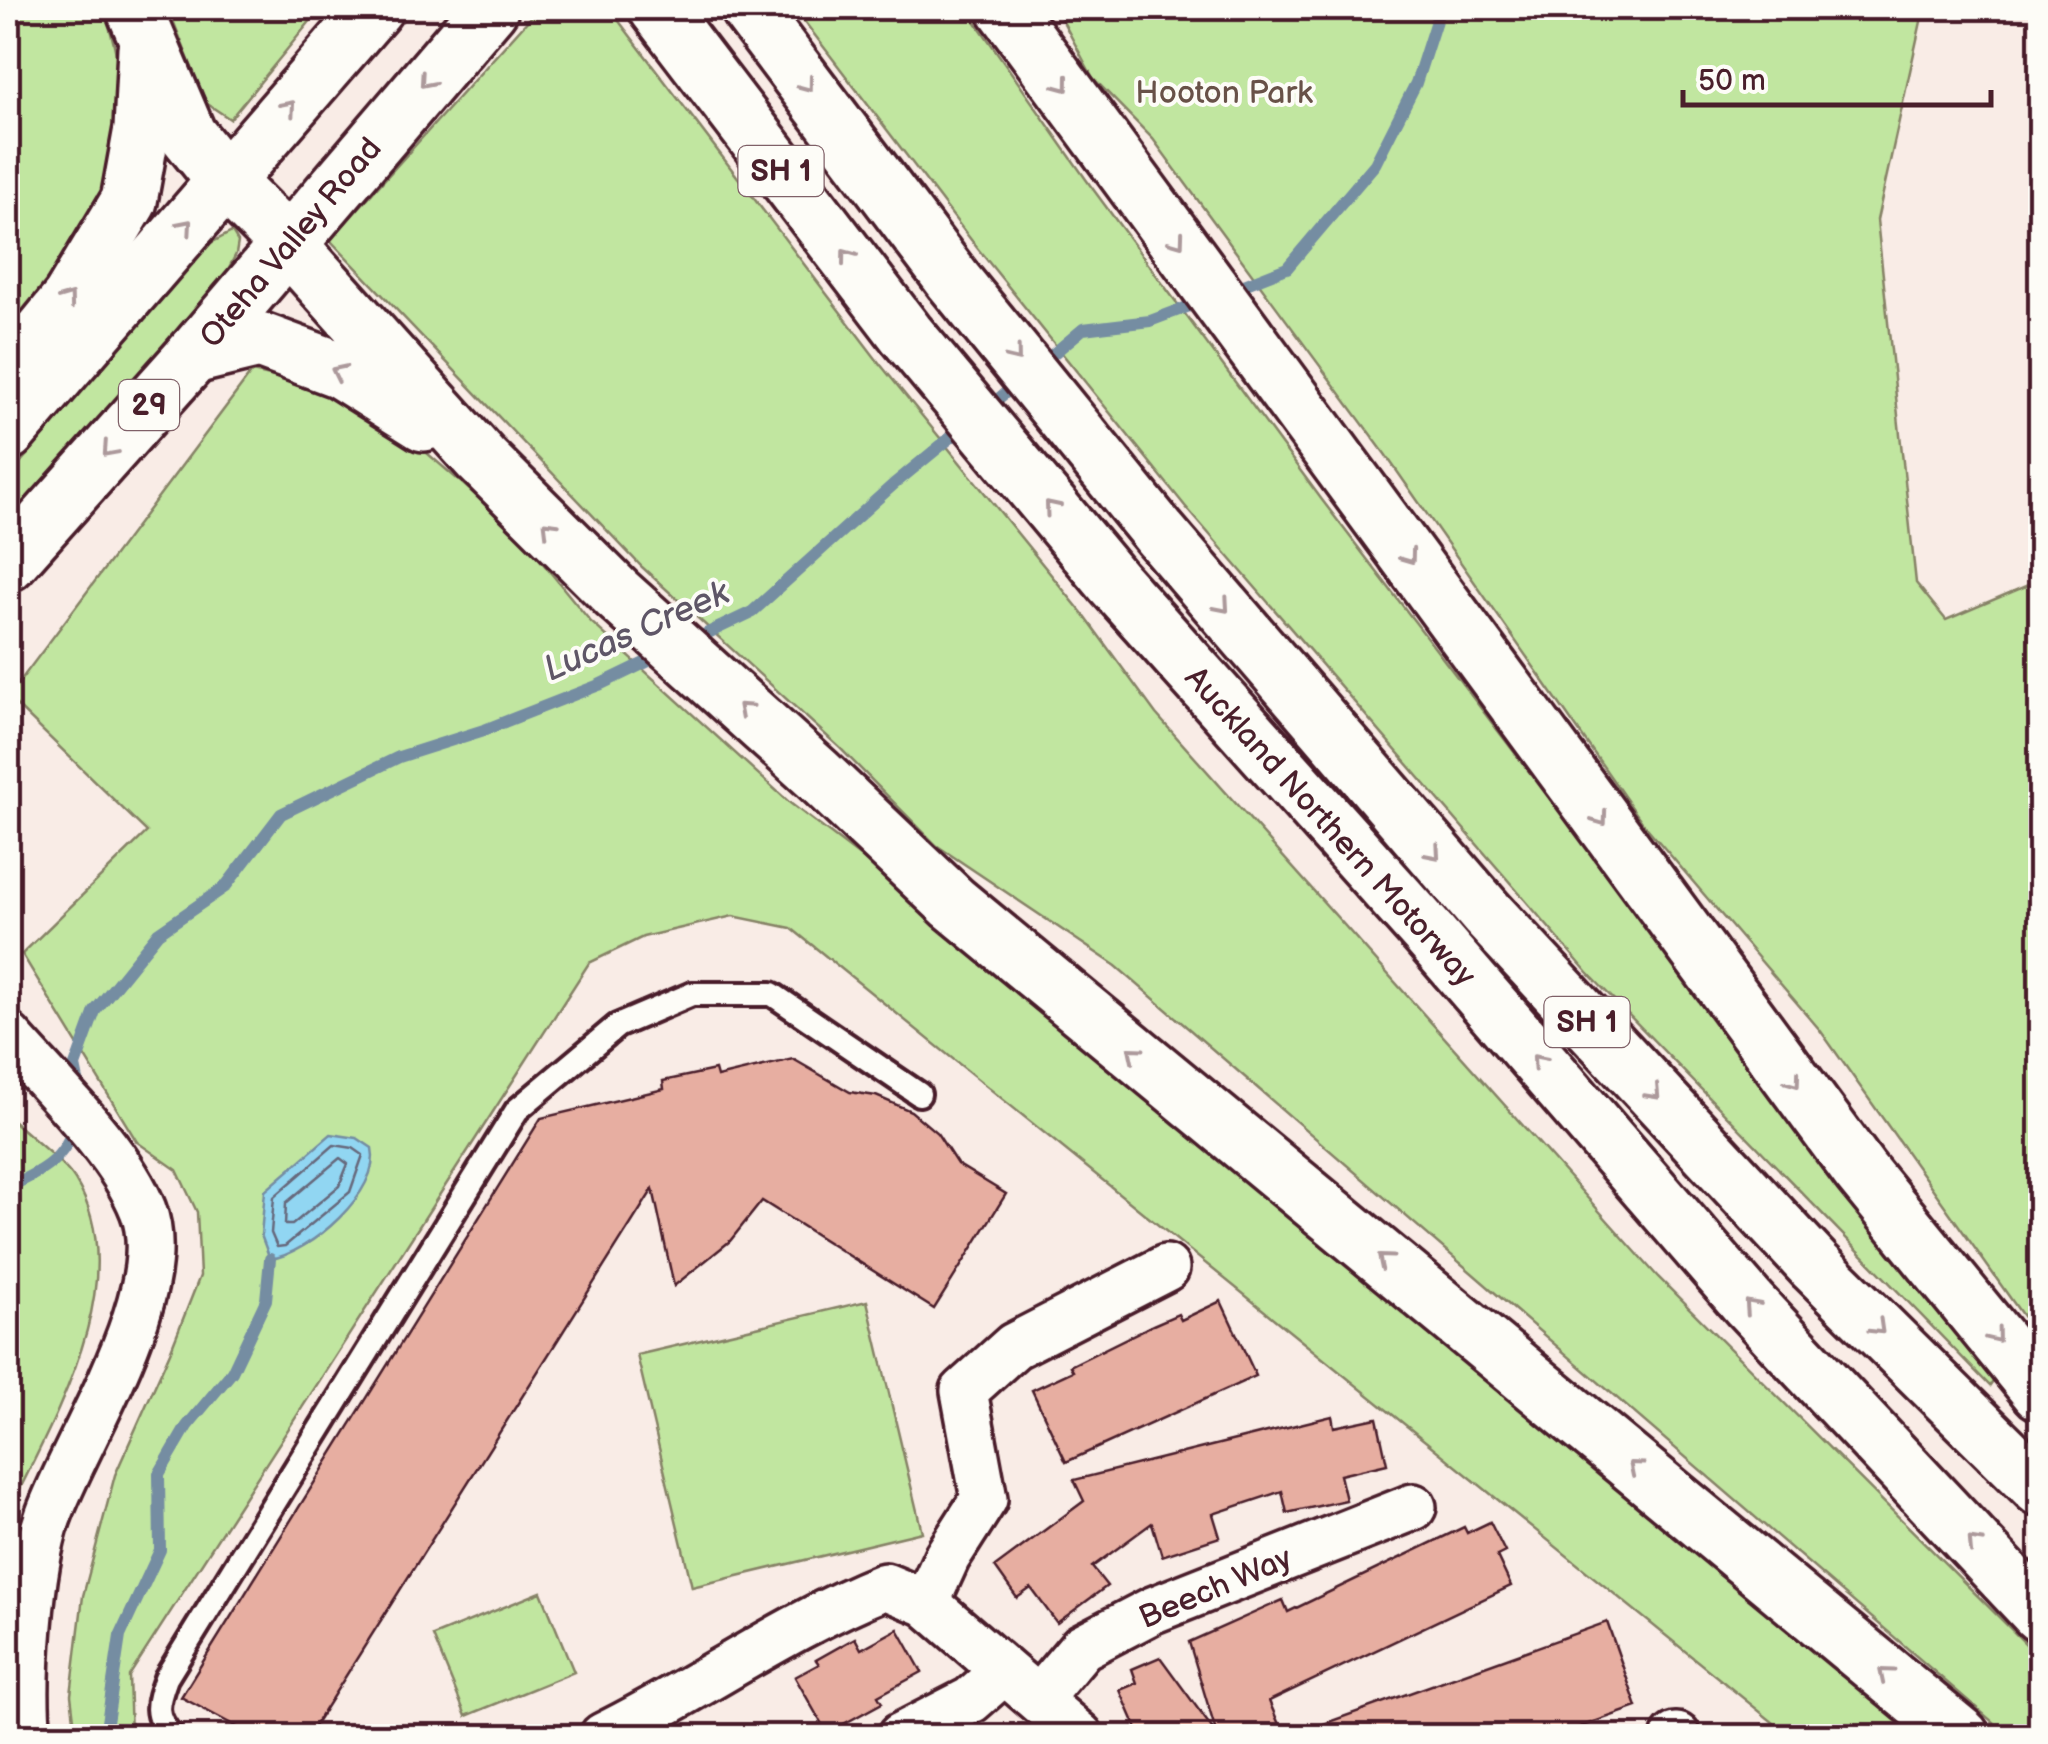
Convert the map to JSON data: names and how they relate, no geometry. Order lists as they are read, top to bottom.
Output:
{
  "streets": {
    "main road": [
      "SH 1",
      "Oteha Valley Road",
      "29",
      "Auckland Northern Motorway"
    ],
    "street": ["Beech Way"]
  },
  "water": ["Lucas Creek"],
  "parks": ["Hooton Park"],
  "scale_bar": "50 m"
}
